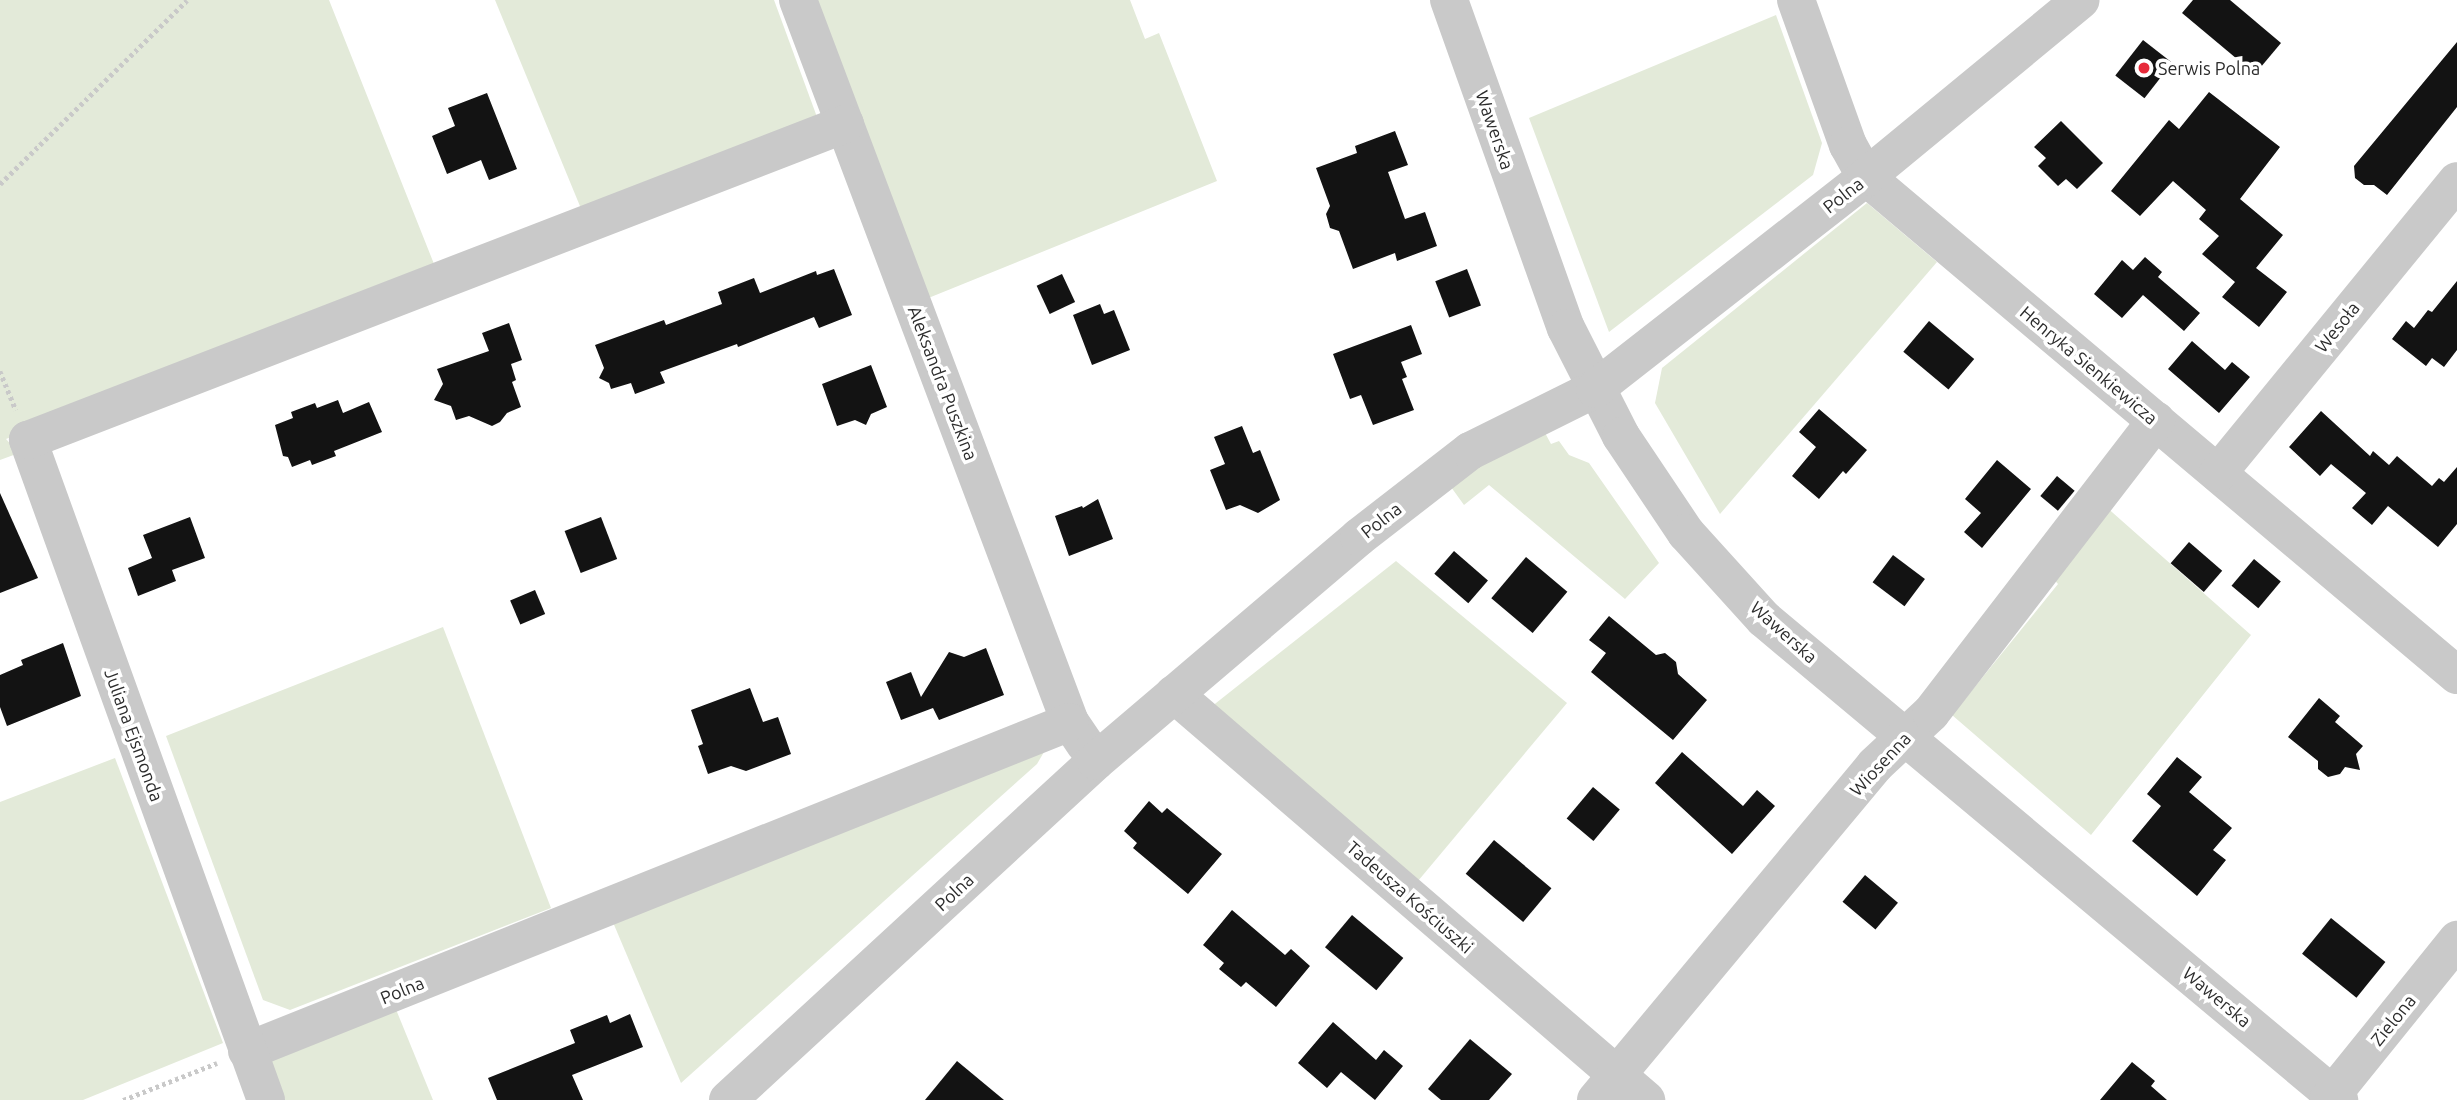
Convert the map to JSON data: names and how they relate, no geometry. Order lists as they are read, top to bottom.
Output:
{
  "streets": {
    "street": [
      "Wawerska",
      "Polna",
      "Wesoła",
      "Henryka Sienkiewicza",
      "Aleksandra Puszkina",
      "Juliana Ejsmonda",
      "Wiosenna",
      "Tadeusza Kościuszki",
      "Zielona"
    ]
  },
  "crossings": [
    ["Wawerska", "Polna"],
    ["Wawerska", "Wiosenna"],
    ["Wawerska", "Zielona"],
    ["Polna", "Henryka Sienkiewicza"],
    ["Polna", "Aleksandra Puszkina"],
    ["Polna", "Juliana Ejsmonda"],
    ["Polna", "Tadeusza Kościuszki"],
    ["Wesoła", "Henryka Sienkiewicza"],
    ["Henryka Sienkiewicza", "Wiosenna"],
    ["Wiosenna", "Tadeusza Kościuszki"]
  ],
  "places": ["Serwis Polna"]
}
